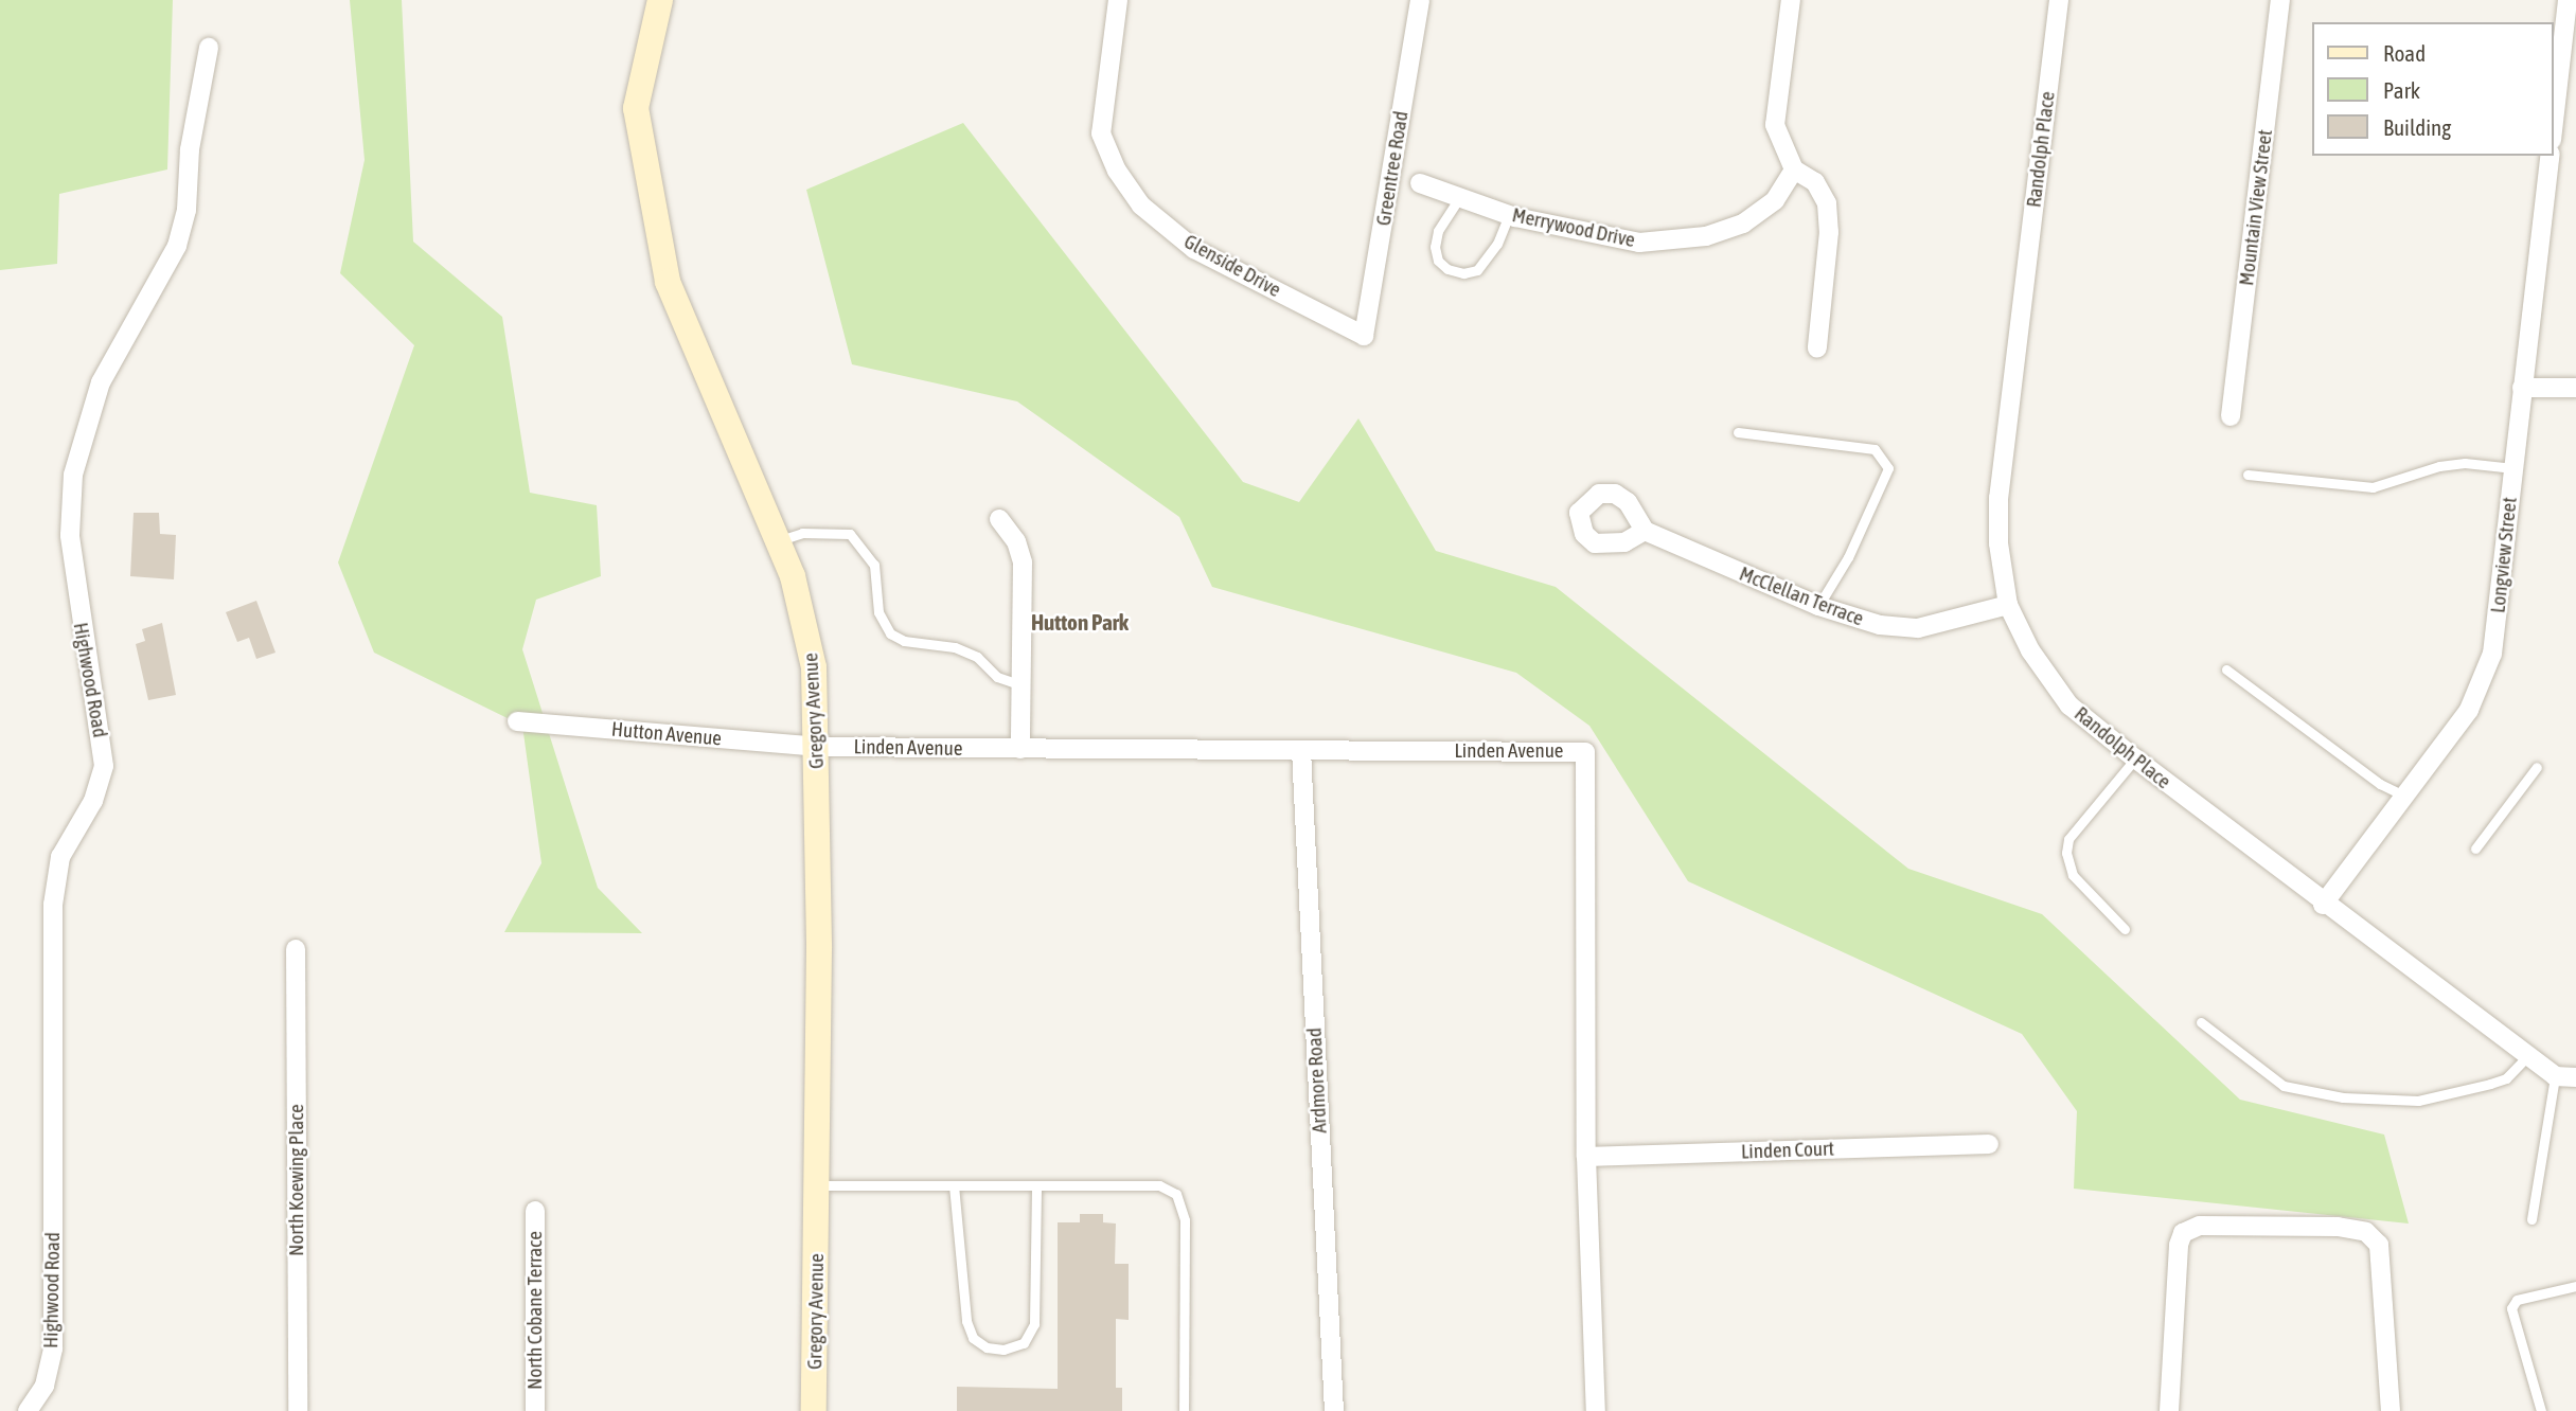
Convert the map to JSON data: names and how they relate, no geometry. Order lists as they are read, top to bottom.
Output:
{
  "streets": {
    "main road": ["Gregory Avenue"],
    "street": [
      "Randolph Place",
      "Greentree Road",
      "Mountain View Street",
      "Merrywood Drive",
      "Glenside Drive",
      "Longview Street",
      "McClellan Terrace",
      "Highwood Road",
      "Hutton Avenue",
      "Linden Avenue",
      "Ardmore Road",
      "Linden Court",
      "North Koewing Place",
      "North Cobane Terrace"
    ]
  },
  "crossings": [
    ["Randolph Place", "Longview Street"],
    ["Randolph Place", "McClellan Terrace"],
    ["Greentree Road", "Glenside Drive"],
    ["Gregory Avenue", "Hutton Avenue"],
    ["Gregory Avenue", "Linden Avenue"],
    ["Hutton Avenue", "Linden Avenue"],
    ["Linden Avenue", "Ardmore Road"],
    ["Linden Avenue", "Linden Court"]
  ],
  "districts": ["Hutton Park"],
  "legend": ["Road", "Park", "Building"]
}
